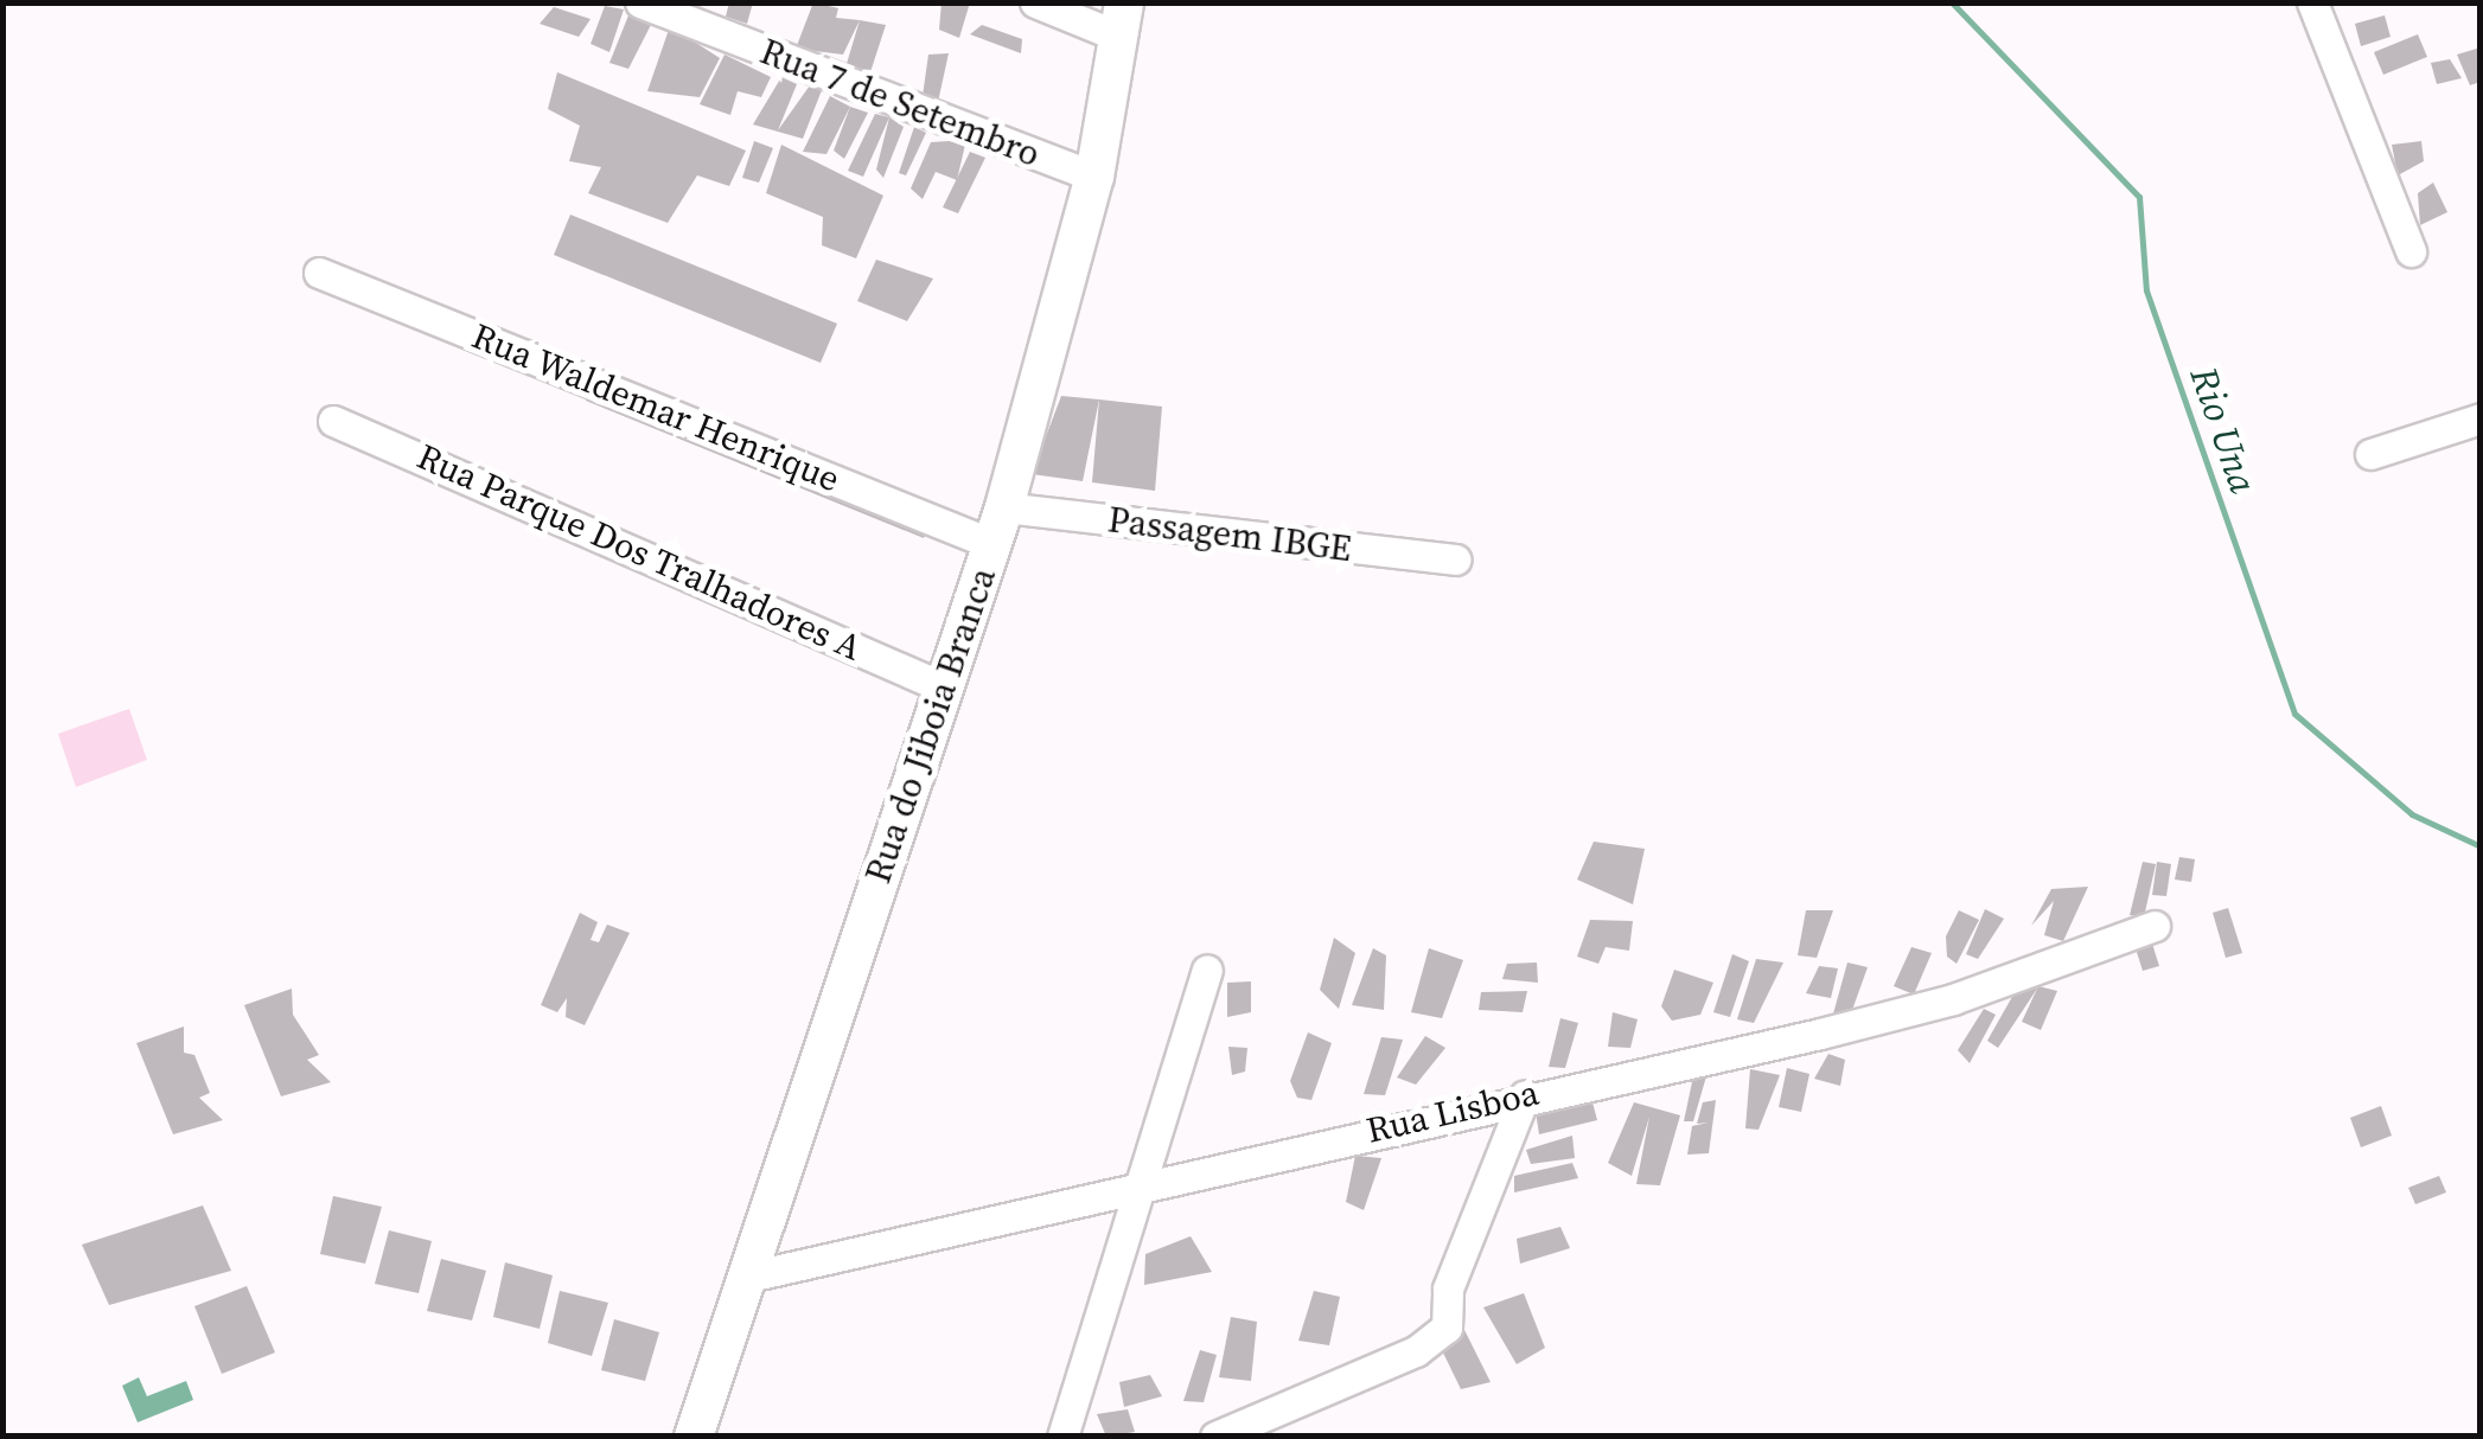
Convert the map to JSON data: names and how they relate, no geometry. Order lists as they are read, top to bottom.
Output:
{
  "streets": {
    "main road": ["Rua do Jiboia Branca"],
    "street": [
      "Rua 7 de Setembro",
      "Rua Waldemar Henrique",
      "Passagem IBGE",
      "Rua Parque Dos Tralhadores A",
      "Rua Lisboa"
    ]
  },
  "crossings": [
    ["Rua 7 de Setembro", "Rua do Jiboia Branca"],
    ["Rua Waldemar Henrique", "Passagem IBGE"],
    ["Rua Waldemar Henrique", "Rua do Jiboia Branca"],
    ["Passagem IBGE", "Rua do Jiboia Branca"],
    ["Rua Parque Dos Tralhadores A", "Rua do Jiboia Branca"],
    ["Rua do Jiboia Branca", "Rua Lisboa"]
  ],
  "water": ["Rio Una"]
}
